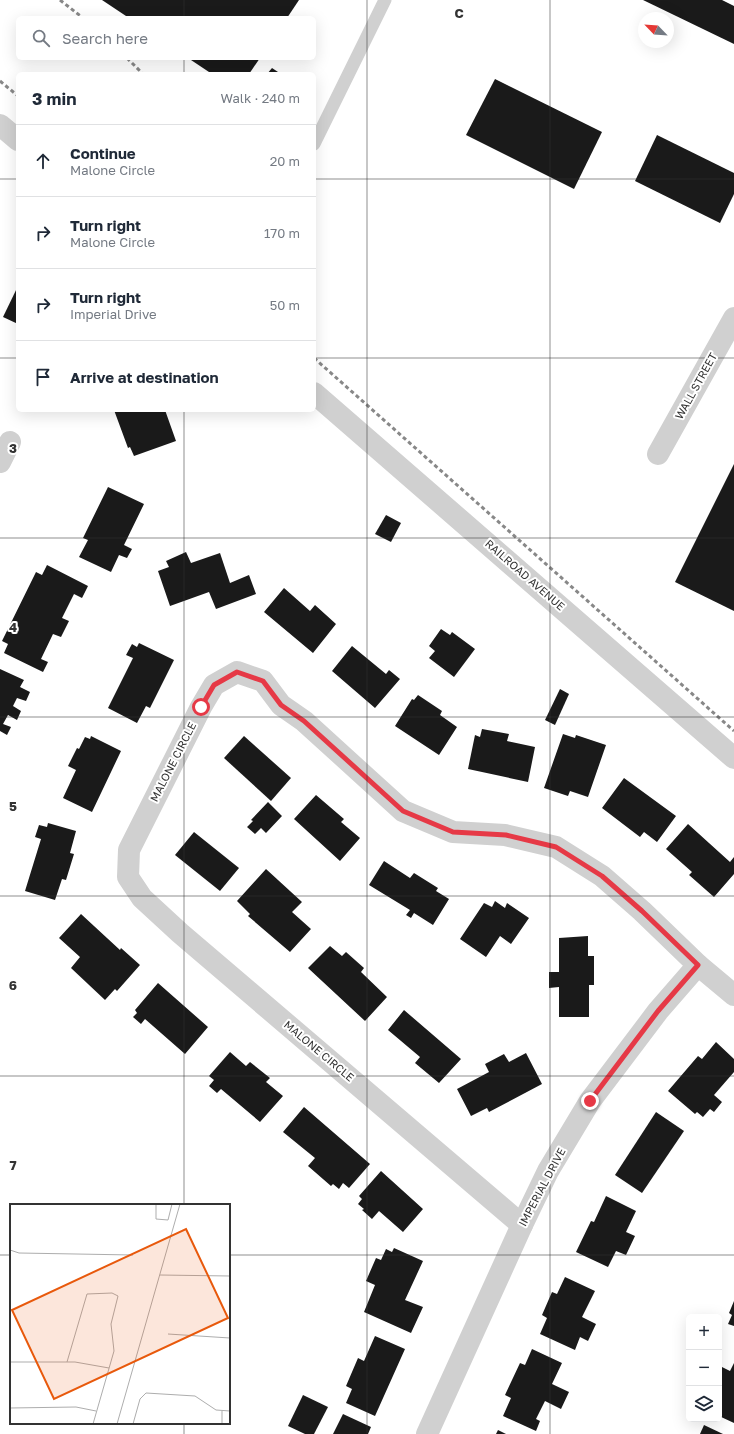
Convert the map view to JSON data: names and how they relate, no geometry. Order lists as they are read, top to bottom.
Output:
{
  "streets": {
    "street": [
      "WALL STREET",
      "RAILROAD AVENUE",
      "MALONE CIRCLE",
      "IMPERIAL DRIVE"
    ]
  },
  "crossings": [
    ["MALONE CIRCLE", "IMPERIAL DRIVE"]
  ],
  "north": "top left",
  "page": {
    "search": "Search here",
    "heading": ["3 min", "Walk · 240 m"],
    "list": [
      ["Continue", "Malone Circle", "20 m"],
      ["Turn right", "Malone Circle", "170 m"],
      ["Turn right", "Imperial Drive", "50 m"],
      "Arrive at destination"
    ],
    "map_buttons": ["+", "−"]
  },
  "grid": {
    "columns": ["C"],
    "rows": [
      "3",
      "4",
      "5",
      "6",
      "7"
    ]
  }
}
